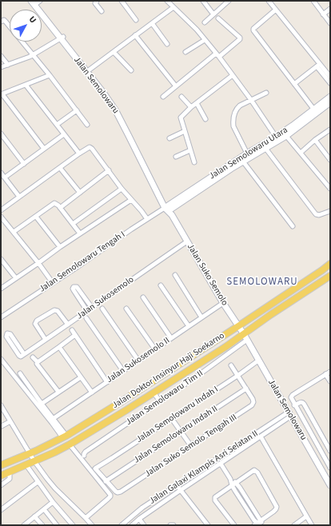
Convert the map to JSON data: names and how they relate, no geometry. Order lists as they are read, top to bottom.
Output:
{
  "streets": {
    "main road": [
      "Jalan Semolowaru",
      "Jalan Semolowaru Utara",
      "Jalan Suko Semolo",
      "Jalan Doktor Insinyur Haji Soekarno"
    ],
    "street": [
      "Jalan Semolowaru Tengah I",
      "Jalan Sukosemolo",
      "Jalan Sukosemolo II",
      "Jalan Semolowaru Tim II",
      "Jalan Semolowaru Indah I",
      "Jalan Semolowaru Indah II",
      "Jalan Suko Semolo Tengah III",
      "Jalan Galaxi Klampis Asri Selatan II"
    ]
  },
  "crossings": [
    ["Jalan Semolowaru", "Jalan Semolowaru Utara"],
    ["Jalan Semolowaru", "Jalan Semolowaru Tengah I"],
    ["Jalan Semolowaru", "Jalan Suko Semolo"],
    ["Jalan Semolowaru", "Jalan Doktor Insinyur Haji Soekarno"],
    ["Jalan Semolowaru", "Jalan Semolowaru Tim II"],
    ["Jalan Semolowaru", "Jalan Semolowaru Indah I"],
    ["Jalan Semolowaru", "Jalan Galaxi Klampis Asri Selatan II"],
    ["Jalan Semolowaru Utara", "Jalan Semolowaru Tengah I"],
    ["Jalan Semolowaru Utara", "Jalan Suko Semolo"],
    ["Jalan Semolowaru Tengah I", "Jalan Suko Semolo"],
    ["Jalan Suko Semolo", "Jalan Sukosemolo"],
    ["Jalan Suko Semolo", "Jalan Sukosemolo II"],
    ["Jalan Suko Semolo", "Jalan Doktor Insinyur Haji Soekarno"],
    ["Jalan Suko Semolo", "Jalan Semolowaru Tim II"],
    ["Jalan Doktor Insinyur Haji Soekarno", "Jalan Semolowaru Tim II"],
    ["Jalan Semolowaru Indah I", "Jalan Suko Semolo Tengah III"],
    ["Jalan Semolowaru Indah II", "Jalan Suko Semolo Tengah III"]
  ],
  "districts": ["SEMOLOWARU"],
  "north": "top right"
}
